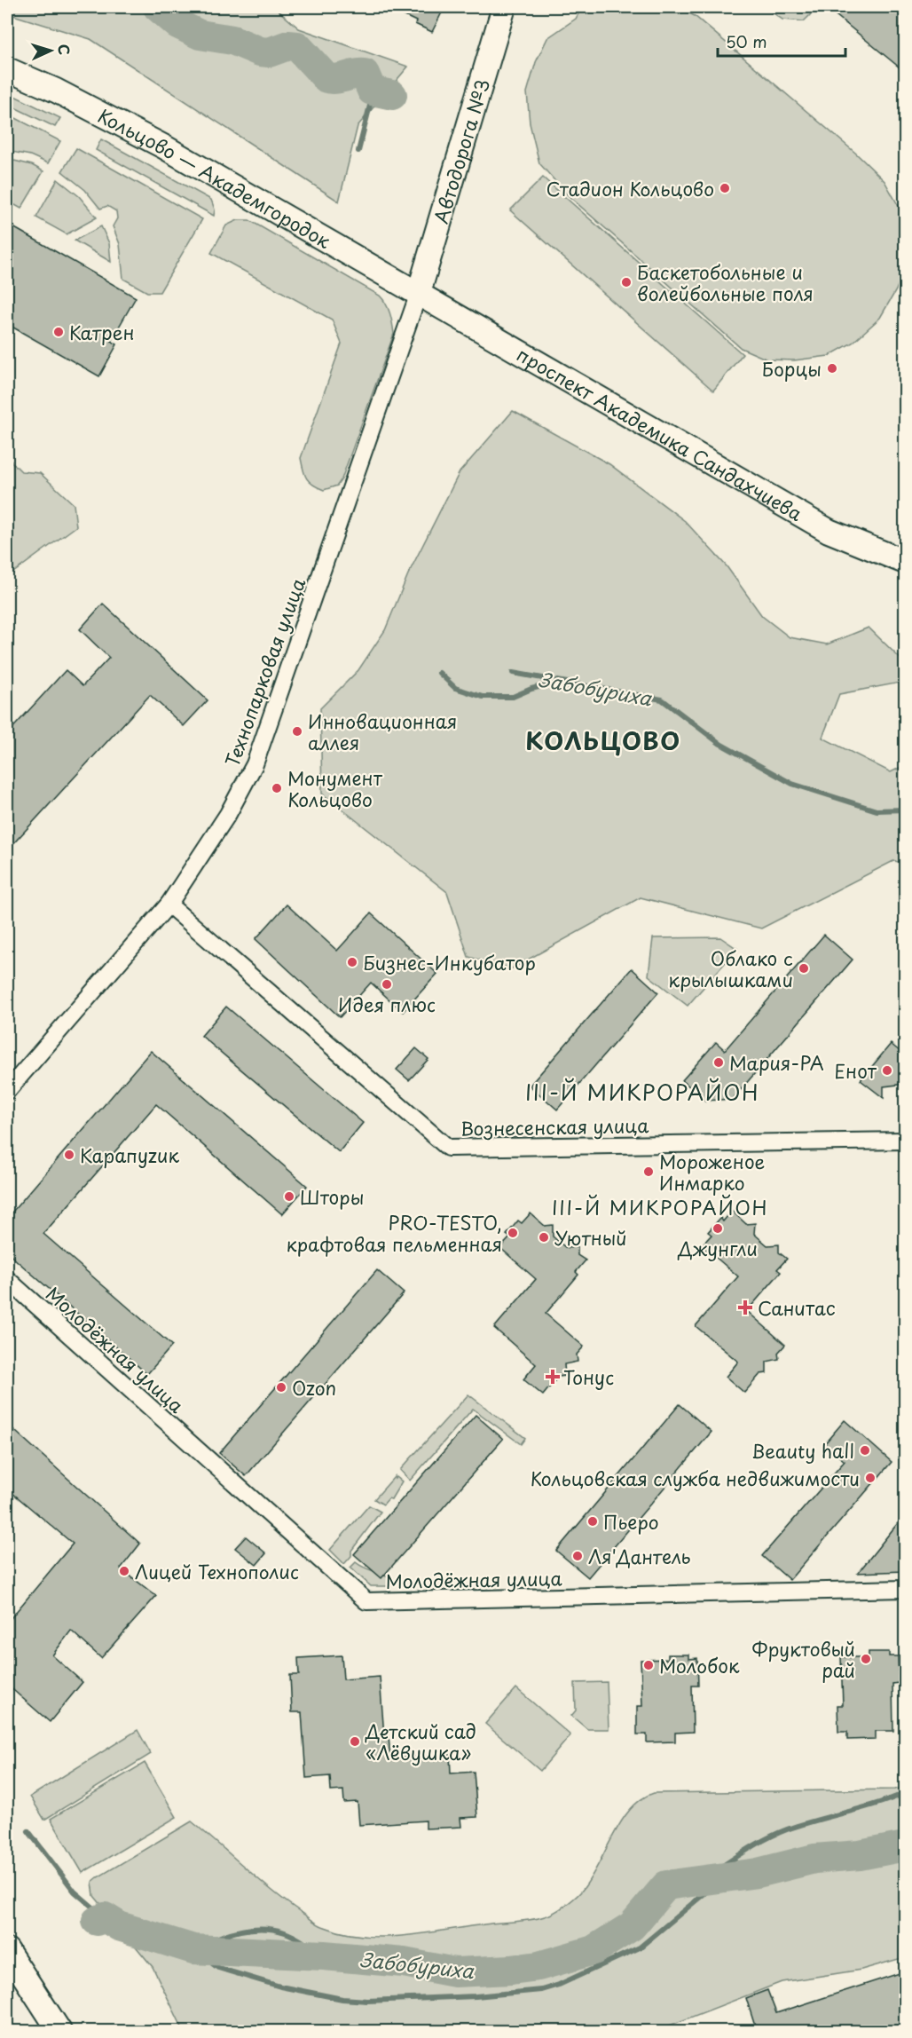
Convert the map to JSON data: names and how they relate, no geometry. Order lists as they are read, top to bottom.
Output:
{
  "streets": {
    "main road": ["Автодорога №3", "Кольцово — Академгородок", "проспект Академика Сандахчиева"],
    "street": ["Технопарковая улица", "Вознесенская улица", "Молодёжная улица"]
  },
  "crossings": [
    ["Автодорога №3", "Кольцово — Академгородок"],
    ["Автодорога №3", "проспект Академика Сандахчиева"],
    ["Автодорога №3", "Технопарковая улица"],
    ["Кольцово — Академгородок", "проспект Академика Сандахчиева"],
    ["Кольцово — Академгородок", "Технопарковая улица"],
    ["проспект Академика Сандахчиева", "Технопарковая улица"],
    ["Технопарковая улица", "Вознесенская улица"]
  ],
  "districts": ["КОЛЬЦОВО", "III-Й МИКРОРАЙОН", "III-Й МИКРОРАЙОН"],
  "water": ["Забобуриха"],
  "places": {
    "other": [
      "Стадион Кольцово",
      "Баскетобольные и волейбольные поля",
      "Катрен",
      "Борцы",
      "Инновационная аллея",
      "Монумент Кольцово",
      "Бизнес-Инкубатор",
      "Облако с крылышками",
      "Идея плюс",
      "Мария-РА",
      "Енот",
      "Карапуzик",
      "Мороженое Инмарко",
      "Шторы",
      "Джунгли",
      "PRO-TESTO, крафтовая пельменная",
      "Уютный",
      "Ozon",
      "Beauty hall",
      "Кольцовская служба недвижимости",
      "Пьеро",
      "Ля'Дантель",
      "Лицей Технополис",
      "Фруктовый рай",
      "Молобок",
      "Детский сад «Лёвушка»"
    ],
    "health": ["Санитас", "Тонус"]
  },
  "scale_bar": "50 m",
  "north": "right"
}
